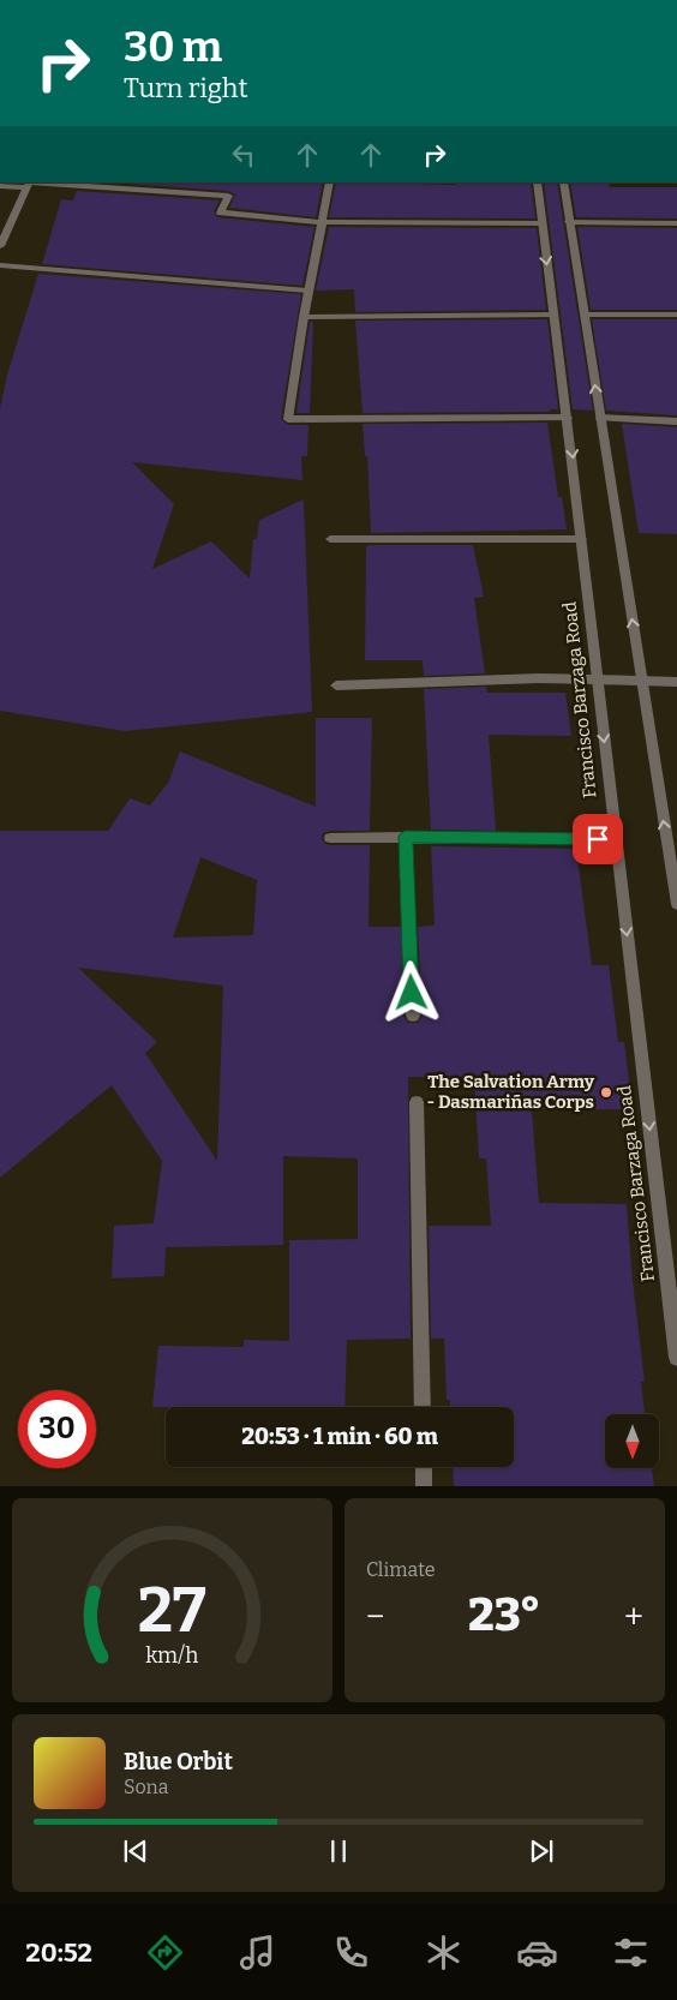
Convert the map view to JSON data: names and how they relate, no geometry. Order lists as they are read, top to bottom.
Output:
{
  "streets": {
    "street": ["Francisco Barzaga Road"]
  },
  "places": ["The Salvation Army - Dasmariñas Corps"],
  "north": "bottom",
  "page": {
    "turn": ["30 m", "Turn right"],
    "limit": "30",
    "trip": "20:53 · 1 min · 60 m",
    "tile": "Climate",
    "heat": ["−", "23°", "+"],
    "song": ["Blue Orbit", "Sona"],
    "tabs": "20:52",
    "gauge": ["27", "km/h"]
  }
}
